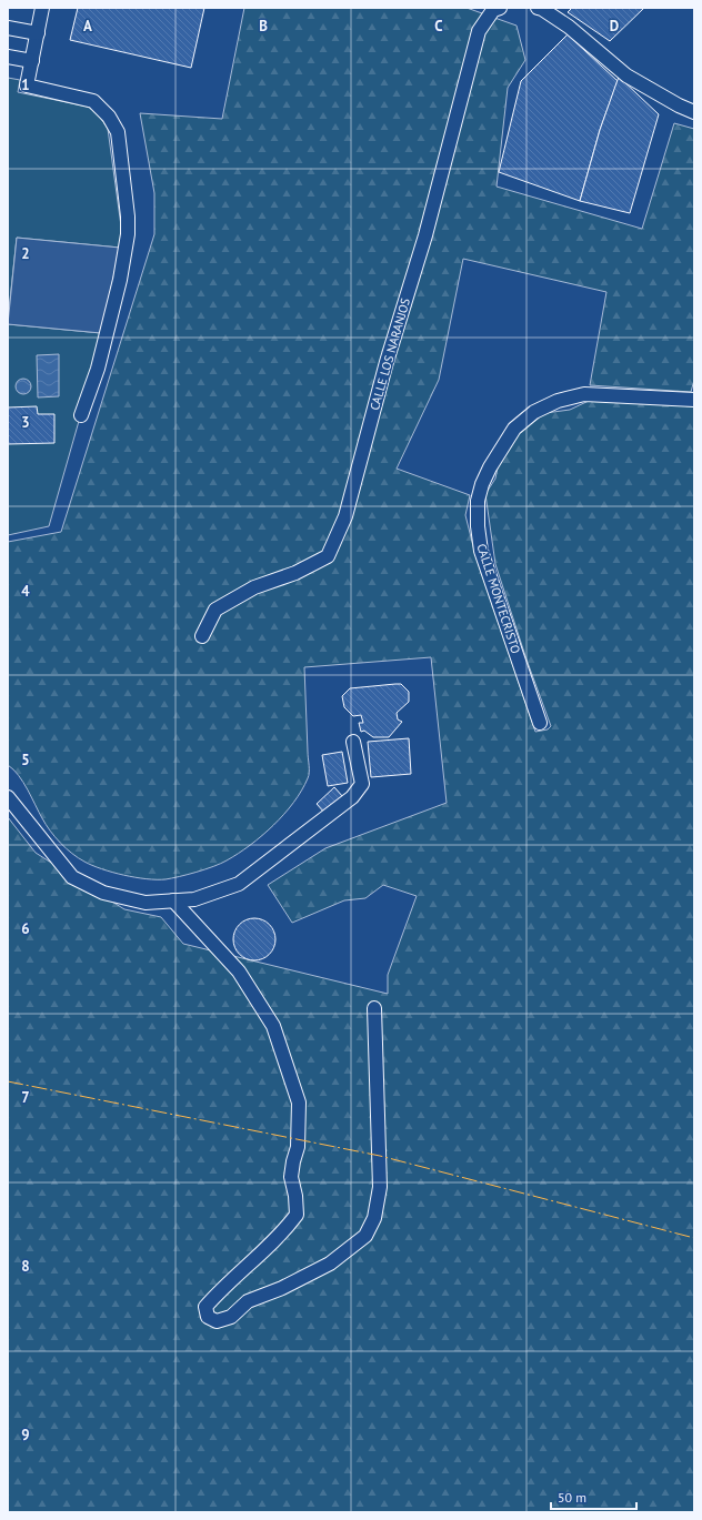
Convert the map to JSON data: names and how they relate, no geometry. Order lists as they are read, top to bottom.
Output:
{
  "streets": {
    "street": ["CALLE LOS NARANJOS", "CALLE MONTECRISTO"]
  },
  "scale_bar": "50 m",
  "grid": {
    "columns": [
      "A",
      "B",
      "C",
      "D"
    ],
    "rows": [
      "1",
      "2",
      "3",
      "4",
      "5",
      "6",
      "7",
      "8",
      "9"
    ]
  }
}
